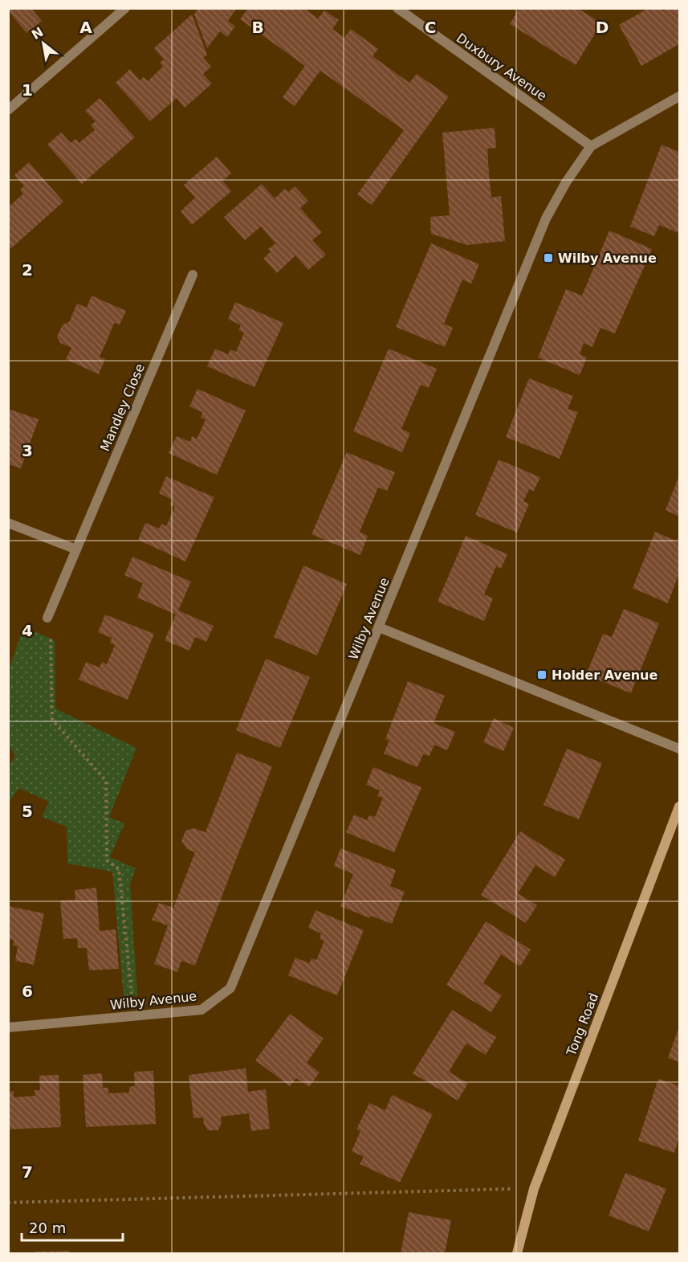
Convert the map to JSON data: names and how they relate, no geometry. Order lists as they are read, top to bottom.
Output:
{
  "streets": {
    "street": [
      "Duxbury Avenue",
      "Mandley Close",
      "Wilby Avenue",
      "Tong Road"
    ]
  },
  "crossings": [
    ["Duxbury Avenue", "Wilby Avenue"]
  ],
  "places": {
    "transit": ["Wilby Avenue", "Holder Avenue"]
  },
  "scale_bar": "20 m",
  "north": "top left",
  "grid": {
    "columns": [
      "A",
      "B",
      "C",
      "D"
    ],
    "rows": [
      "1",
      "2",
      "3",
      "4",
      "5",
      "6",
      "7"
    ]
  }
}
